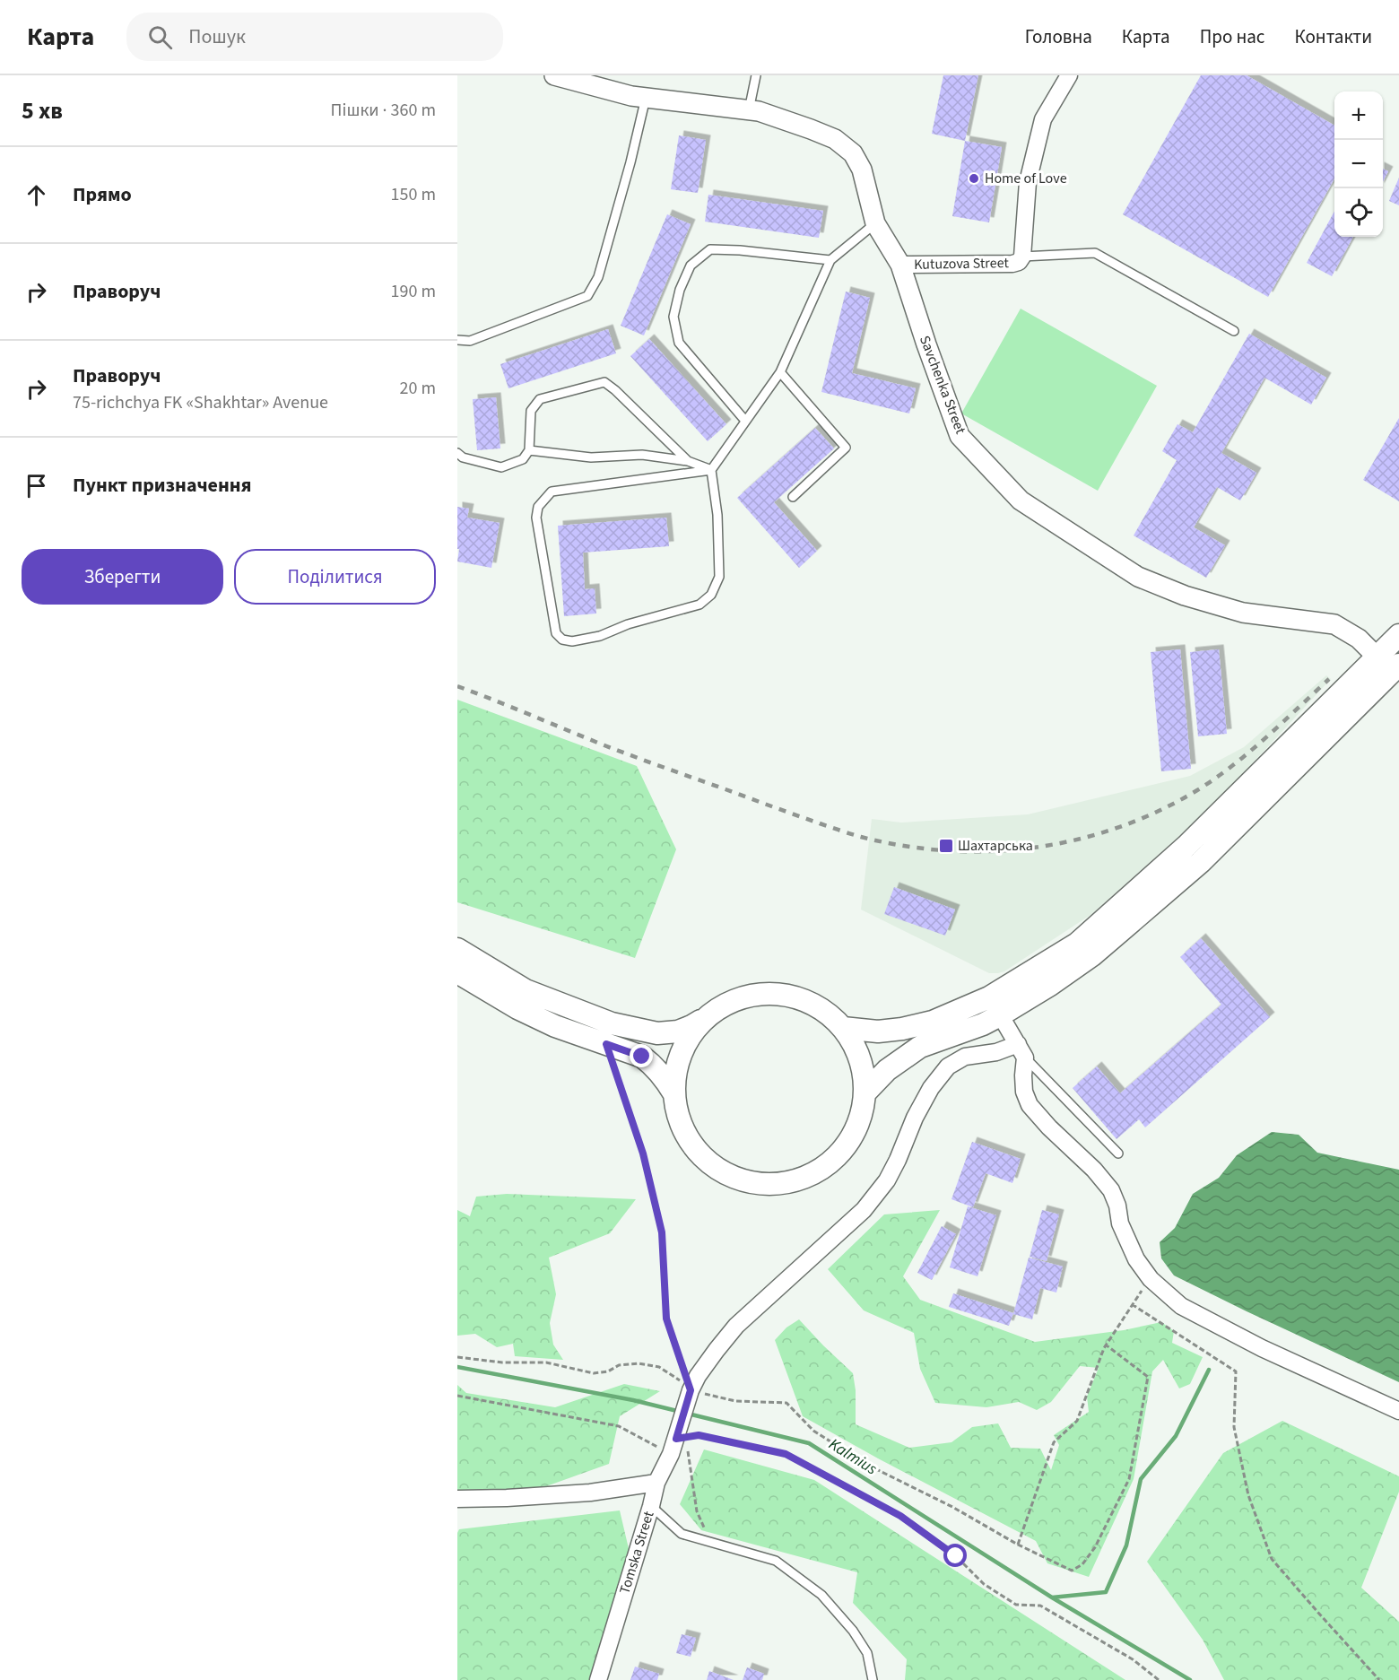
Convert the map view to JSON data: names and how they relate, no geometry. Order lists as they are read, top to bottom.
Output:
{
  "streets": {
    "street": ["Kutuzova Street", "Savchenka Street", "Tomska Street"]
  },
  "crossings": [
    ["Kutuzova Street", "Savchenka Street"]
  ],
  "water": ["Kalmius"],
  "places": {
    "other": ["Home of Love"],
    "transit": ["Шахтарська"]
  },
  "page": {
    "header": "Карта",
    "search": "Пошук",
    "nav": [
      "Головна",
      "Карта",
      "Про нас",
      "Контакти"
    ],
    "heading": ["5 хв", "Пішки · 360 m"],
    "map_buttons": ["+", "−"],
    "list": [
      ["Прямо", "150 m"],
      ["Праворуч", "190 m"],
      ["Праворуч", "75-richchya FK «Shakhtar» Avenue", "20 m"],
      "Пункт призначення"
    ],
    "buttons": ["Зберегти", "Поділитися"]
  }
}
